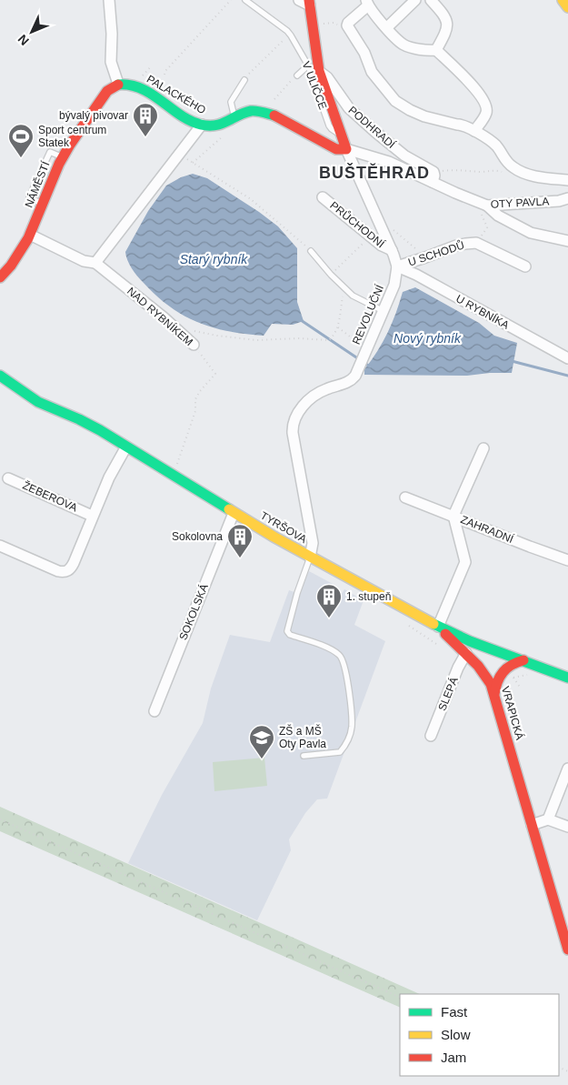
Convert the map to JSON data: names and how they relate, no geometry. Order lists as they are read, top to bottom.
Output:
{
  "streets": {
    "street": [
      "PALACKÉHO",
      "PODHRADÍ",
      "NÁMĚSTÍ",
      "OTY PAVLA",
      "PRŮCHODNÍ",
      "U SCHODŮ",
      "U RYBNÍKA",
      "REVOLUČNÍ",
      "NAD RYBNÍKEM",
      "ŽEBEROVA",
      "TYRŠOVA",
      "ZAHRADNÍ",
      "SOKOLSKÁ",
      "SLEPÁ",
      "VRAPICKÁ"
    ],
    "lane": ["V ULIČCE"]
  },
  "crossings": [
    ["V ULIČCE", "REVOLUČNÍ"],
    ["PALACKÉHO", "NÁMĚSTÍ"],
    ["PALACKÉHO", "OTY PAVLA"],
    ["PALACKÉHO", "REVOLUČNÍ"],
    ["PODHRADÍ", "OTY PAVLA"],
    ["PODHRADÍ", "REVOLUČNÍ"],
    ["OTY PAVLA", "REVOLUČNÍ"],
    ["PRŮCHODNÍ", "REVOLUČNÍ"],
    ["U SCHODŮ", "U RYBNÍKA"],
    ["U SCHODŮ", "REVOLUČNÍ"],
    ["U RYBNÍKA", "REVOLUČNÍ"],
    ["REVOLUČNÍ", "TYRŠOVA"],
    ["NAD RYBNÍKEM", "TYRŠOVA"],
    ["ŽEBEROVA", "TYRŠOVA"],
    ["TYRŠOVA", "SOKOLSKÁ"],
    ["TYRŠOVA", "VRAPICKÁ"],
    ["SLEPÁ", "VRAPICKÁ"]
  ],
  "districts": ["BUŠTĚHRAD"],
  "water": ["Starý rybník", "Nový rybník"],
  "places": {
    "building": ["bývalý pivovar", "Sokolovna", "1. stupeň"],
    "sports": ["Sport centrum Statek"],
    "school or university": ["ZŠ a MŠ Oty Pavla"]
  },
  "legend": ["Fast", "Slow", "Jam"],
  "north": "bottom left"
}
